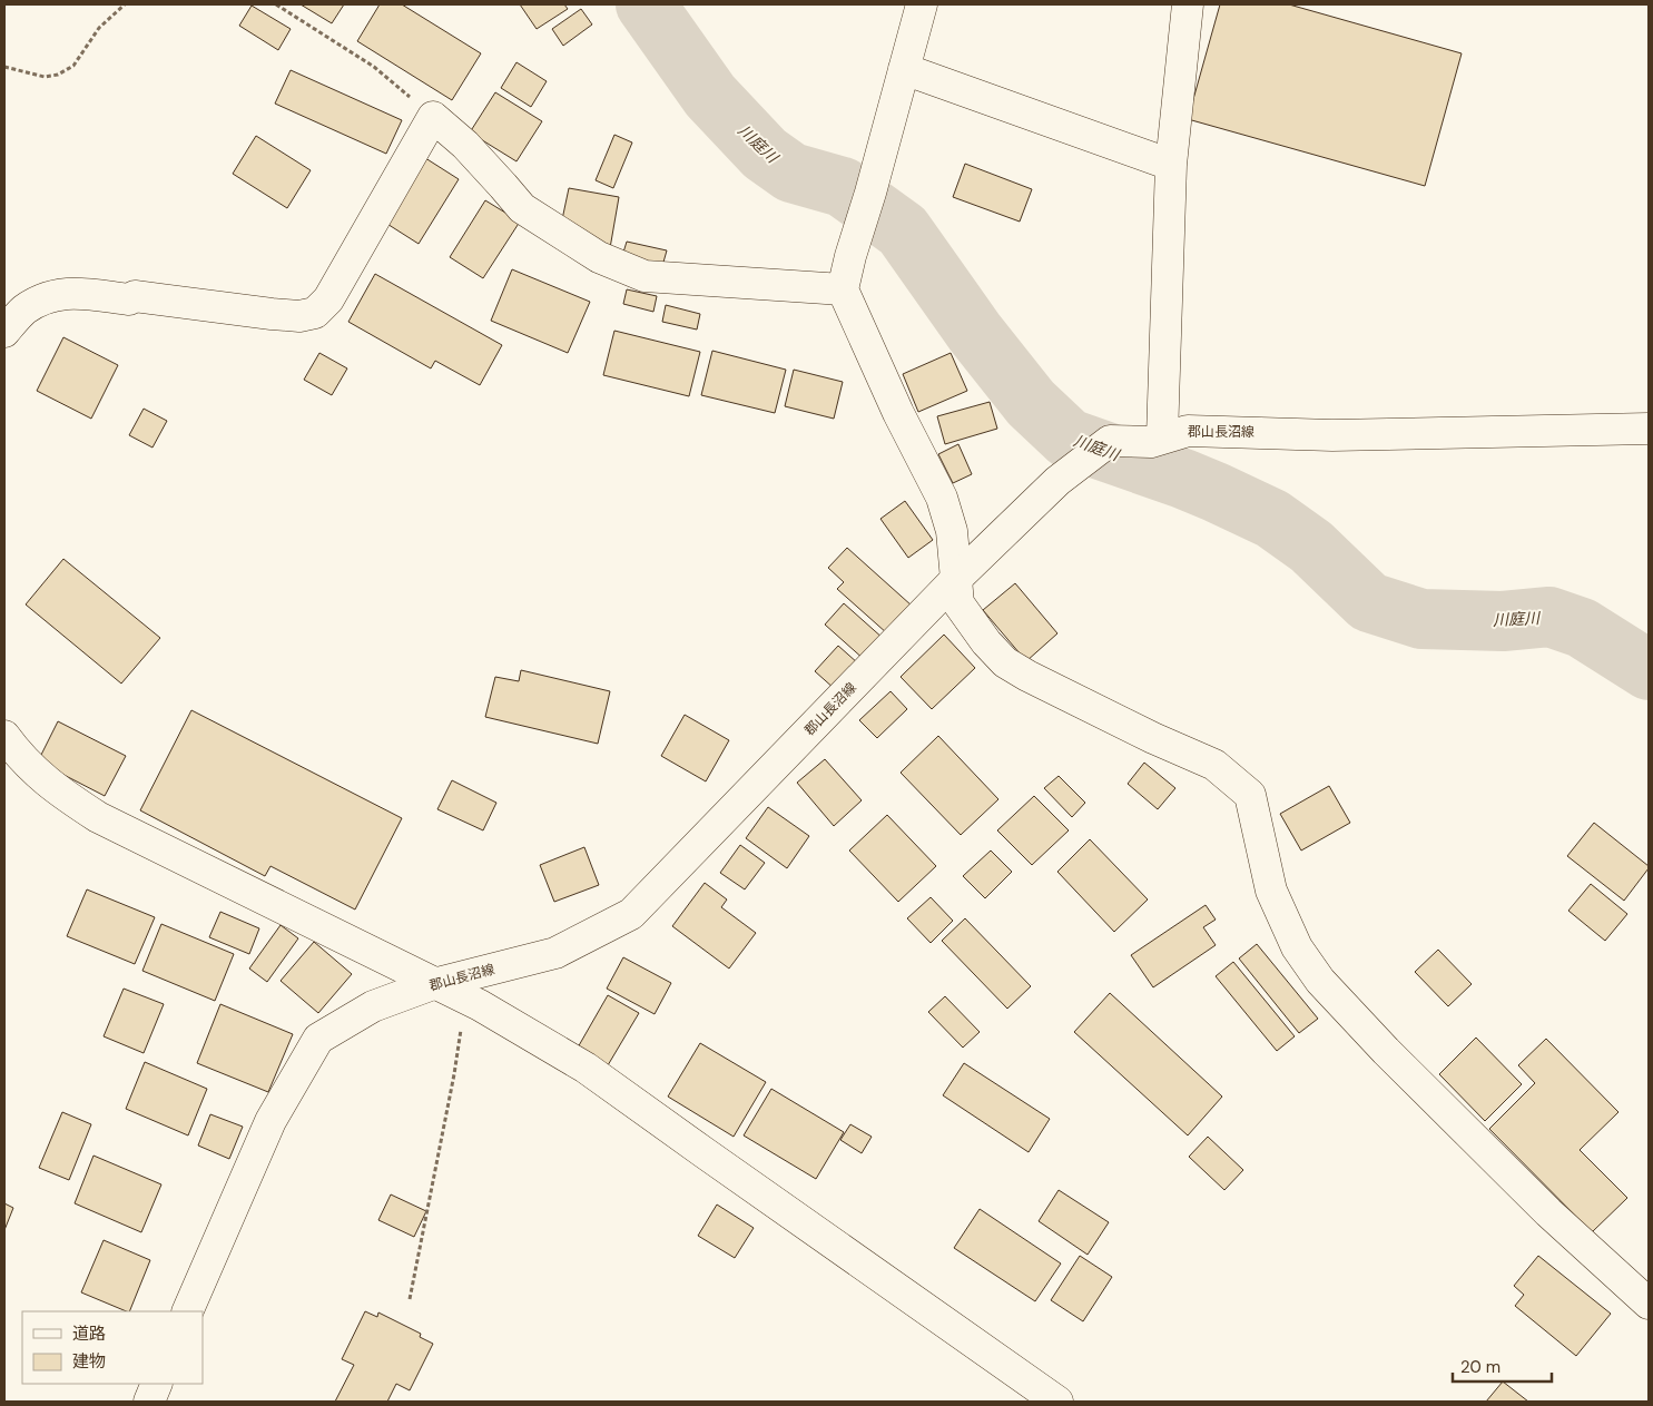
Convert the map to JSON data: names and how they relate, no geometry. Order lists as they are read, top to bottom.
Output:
{
  "streets": {
    "street": ["郡山長沼線"]
  },
  "water": ["川庭川"],
  "legend": ["道路", "建物"],
  "scale_bar": "20 m"
}
